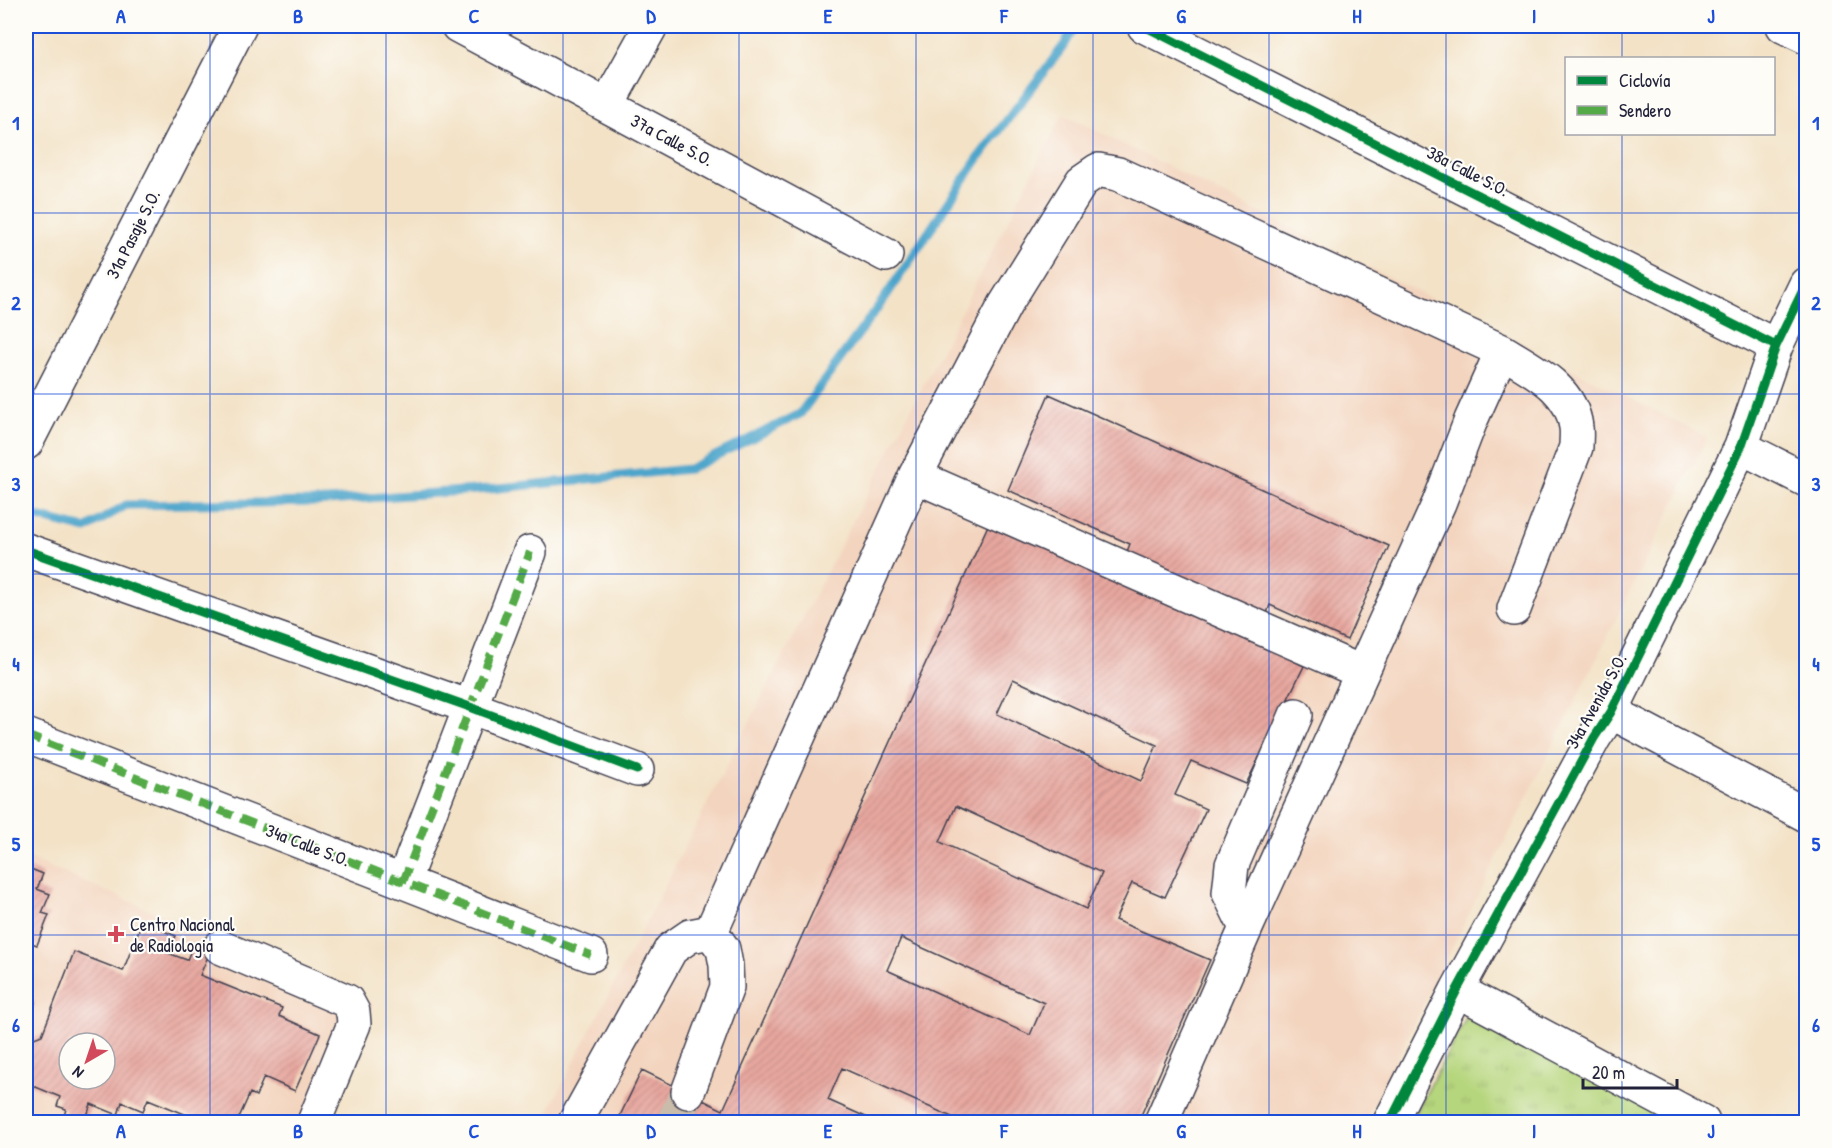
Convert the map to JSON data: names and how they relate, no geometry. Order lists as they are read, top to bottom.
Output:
{
  "streets": {
    "street": [
      "37a Calle S.O.",
      "38a Calle S.O.",
      "31a Pasaje S.O.",
      "34a Avenida S.O.",
      "34a Calle S.O."
    ]
  },
  "crossings": [
    ["38a Calle S.O.", "34a Avenida S.O."]
  ],
  "places": {
    "health": ["Centro Nacional de Radiologia"]
  },
  "legend": ["Ciclovía", "Sendero"],
  "scale_bar": "20 m",
  "north": "bottom left",
  "grid": {
    "columns": [
      "A",
      "B",
      "C",
      "D",
      "E",
      "F",
      "G",
      "H",
      "I",
      "J"
    ],
    "rows": [
      "1",
      "2",
      "3",
      "4",
      "5",
      "6"
    ]
  }
}
